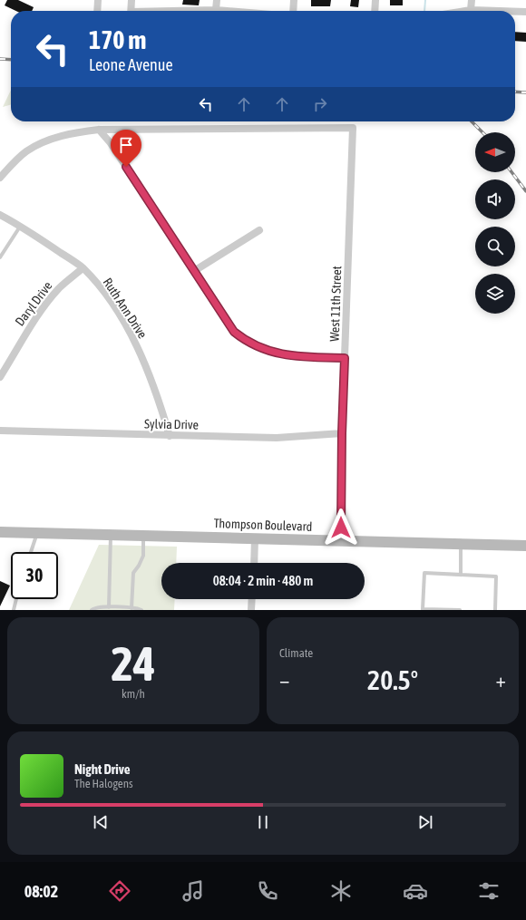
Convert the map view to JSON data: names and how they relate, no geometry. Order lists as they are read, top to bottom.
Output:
{
  "streets": {
    "main road": ["Thompson Boulevard"],
    "street": [
      "Daryl Drive",
      "West 11th Street",
      "Ruth Ann Drive",
      "Sylvia Drive"
    ]
  },
  "crossings": [
    ["Daryl Drive", "Ruth Ann Drive"],
    ["West 11th Street", "Sylvia Drive"],
    ["West 11th Street", "Thompson Boulevard"],
    ["Ruth Ann Drive", "Sylvia Drive"]
  ],
  "north": "left",
  "page": {
    "turn": ["170 m", "Leone Avenue"],
    "limit": "30",
    "trip": "08:04 · 2 min · 480 m",
    "tile": [
      ["24", "km/h"],
      "Climate"
    ],
    "heat": ["−", "20.5°", "+"],
    "song": ["Night Drive", "The Halogens"],
    "tabs": "08:02"
  }
}
